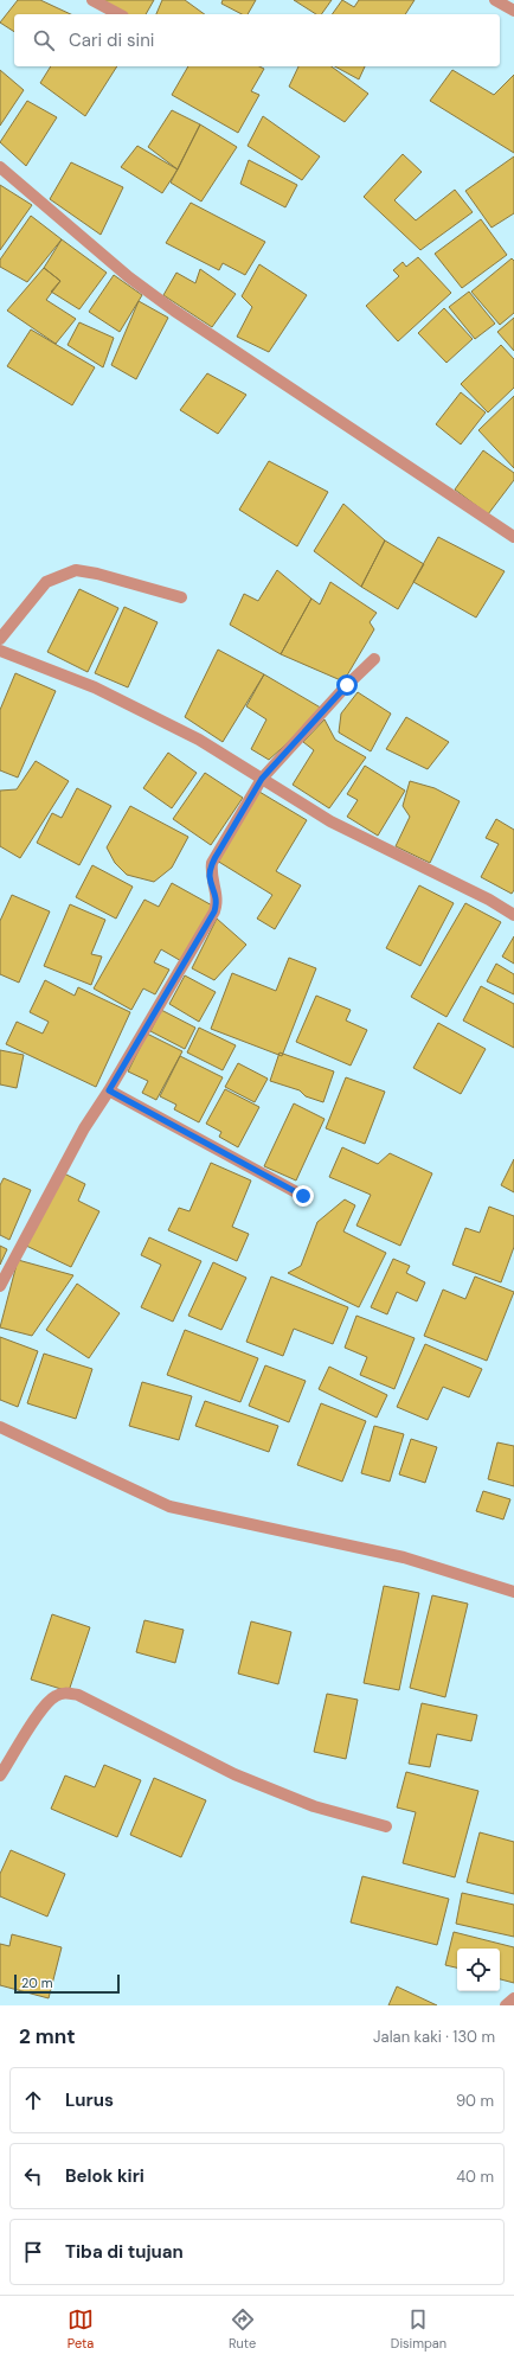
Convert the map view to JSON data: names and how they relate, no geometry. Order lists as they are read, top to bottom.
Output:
{
  "scale_bar": "20 m",
  "page": {
    "search": "Cari di sini",
    "scale": "20 m",
    "heading": ["2 mnt", "Jalan kaki · 130 m"],
    "list": [
      ["Lurus", "90 m"],
      ["Belok kiri", "40 m"],
      "Tiba di tujuan"
    ],
    "nav": ["Peta", "Rute", "Disimpan"]
  }
}
